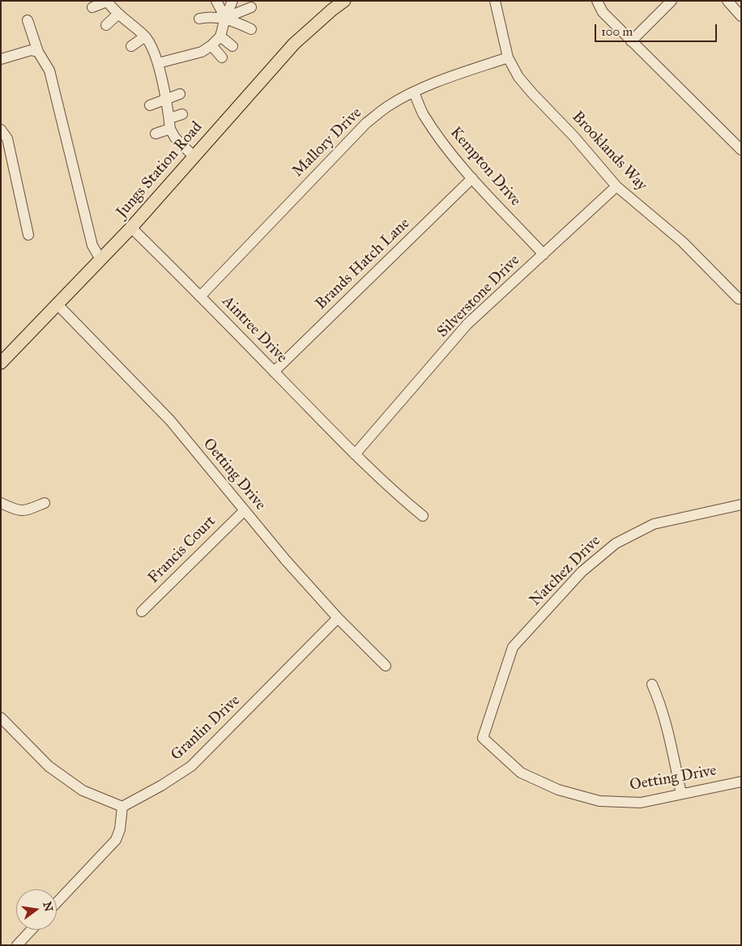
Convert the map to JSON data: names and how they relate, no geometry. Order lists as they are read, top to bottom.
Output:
{
  "streets": {
    "main road": ["Jungs Station Road"],
    "street": [
      "Mallory Drive",
      "Brooklands Way",
      "Kempton Drive",
      "Brands Hatch Lane",
      "Silverstone Drive",
      "Aintree Drive",
      "Oetting Drive",
      "Francis Court",
      "Natchez Drive",
      "Granlin Drive"
    ]
  },
  "crossings": [
    ["Mallory Drive", "Brooklands Way"],
    ["Mallory Drive", "Kempton Drive"],
    ["Mallory Drive", "Aintree Drive"],
    ["Brooklands Way", "Silverstone Drive"],
    ["Kempton Drive", "Brands Hatch Lane"],
    ["Kempton Drive", "Silverstone Drive"],
    ["Jungs Station Road", "Aintree Drive"],
    ["Jungs Station Road", "Oetting Drive"],
    ["Brands Hatch Lane", "Aintree Drive"],
    ["Silverstone Drive", "Aintree Drive"],
    ["Oetting Drive", "Francis Court"],
    ["Oetting Drive", "Natchez Drive"],
    ["Oetting Drive", "Granlin Drive"]
  ],
  "scale_bar": "100 m",
  "north": "right"
}
